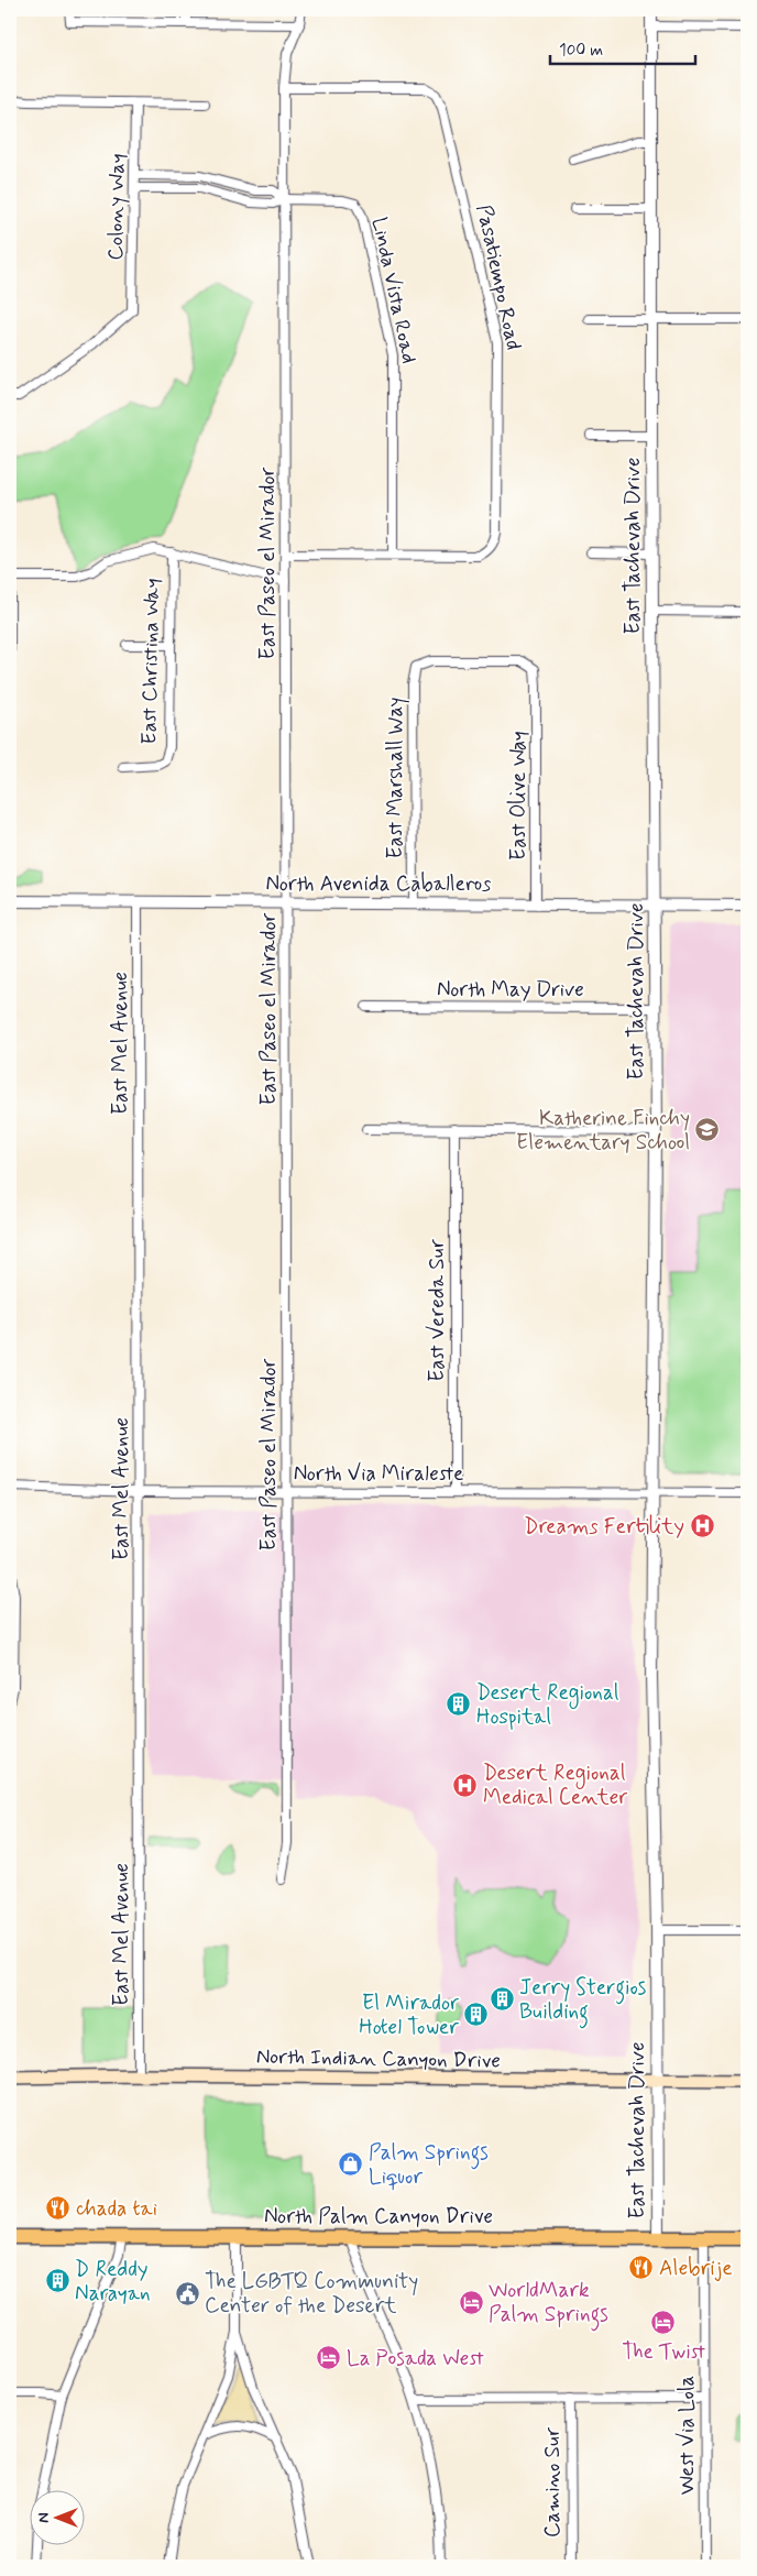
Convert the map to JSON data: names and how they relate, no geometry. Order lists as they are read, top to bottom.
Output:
{
  "streets": {
    "main road": ["North Indian Canyon Drive", "North Palm Canyon Drive"],
    "street": [
      "Colony Way",
      "Pasatiempo Road",
      "Linda Vista Road",
      "East Tachevah Drive",
      "East Paseo el Mirador",
      "East Christina Way",
      "East Marshall Way",
      "East Olive Way",
      "North Avenida Caballeros",
      "North May Drive",
      "East Mel Avenue",
      "East Vereda Sur",
      "North Via Miraleste",
      "West Via Lola",
      "Camino Sur"
    ]
  },
  "crossings": [
    ["Pasatiempo Road", "Linda Vista Road"],
    ["Pasatiempo Road", "East Paseo el Mirador"],
    ["Linda Vista Road", "East Paseo el Mirador"],
    ["East Tachevah Drive", "North Avenida Caballeros"],
    ["East Tachevah Drive", "North May Drive"],
    ["East Tachevah Drive", "North Via Miraleste"],
    ["East Tachevah Drive", "North Indian Canyon Drive"],
    ["East Tachevah Drive", "North Palm Canyon Drive"],
    ["East Paseo el Mirador", "North Avenida Caballeros"],
    ["East Paseo el Mirador", "North Via Miraleste"],
    ["East Marshall Way", "East Olive Way"],
    ["East Marshall Way", "North Avenida Caballeros"],
    ["East Olive Way", "North Avenida Caballeros"],
    ["North Avenida Caballeros", "East Mel Avenue"],
    ["East Mel Avenue", "North Via Miraleste"],
    ["East Mel Avenue", "North Indian Canyon Drive"],
    ["East Vereda Sur", "North Via Miraleste"],
    ["North Palm Canyon Drive", "West Via Lola"]
  ],
  "places": {
    "school or university": ["Katherine Finchy Elementary School"],
    "hospital": ["Dreams Fertility", "Desert Regional Medical Center"],
    "building": [
      "Desert Regional Hospital",
      "Jerry Stergios Building",
      "El Mirador Hotel Tower",
      "D Reddy Narayan"
    ],
    "shop": ["Palm Springs Liquor"],
    "restaurant": ["chada tai", "Alebrije"],
    "public building": ["The LGBTQ Community Center of the Desert"],
    "hotel": ["WorldMark Palm Springs", "The Twist", "La Posada West"]
  },
  "scale_bar": "100 m",
  "north": "left"
}
